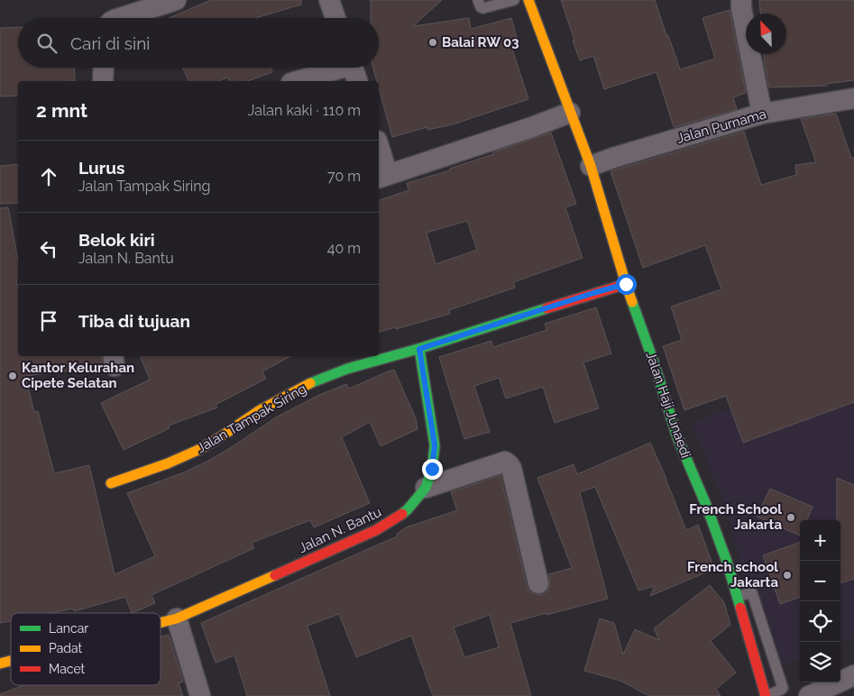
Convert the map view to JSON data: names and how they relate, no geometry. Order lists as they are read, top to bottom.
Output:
{
  "streets": {
    "street": [
      "Jalan Purnama",
      "Jalan Haji Junaedi",
      "Jalan Tampak Siring",
      "Jalan N. Bantu"
    ]
  },
  "crossings": [
    ["Jalan Purnama", "Jalan Haji Junaedi"],
    ["Jalan Haji Junaedi", "Jalan Tampak Siring"],
    ["Jalan Tampak Siring", "Jalan N. Bantu"]
  ],
  "places": [
    "Balai RW 03",
    "Kantor Kelurahan Cipete Selatan",
    "French School Jakarta",
    "French school Jakarta"
  ],
  "legend": ["Lancar", "Padat", "Macet"],
  "north": "top left",
  "page": {
    "search": "Cari di sini",
    "heading": ["2 mnt", "Jalan kaki · 110 m"],
    "list": [
      ["Lurus", "Jalan Tampak Siring", "70 m"],
      ["Belok kiri", "Jalan N. Bantu", "40 m"],
      "Tiba di tujuan"
    ],
    "map_buttons": ["+", "−"]
  }
}
